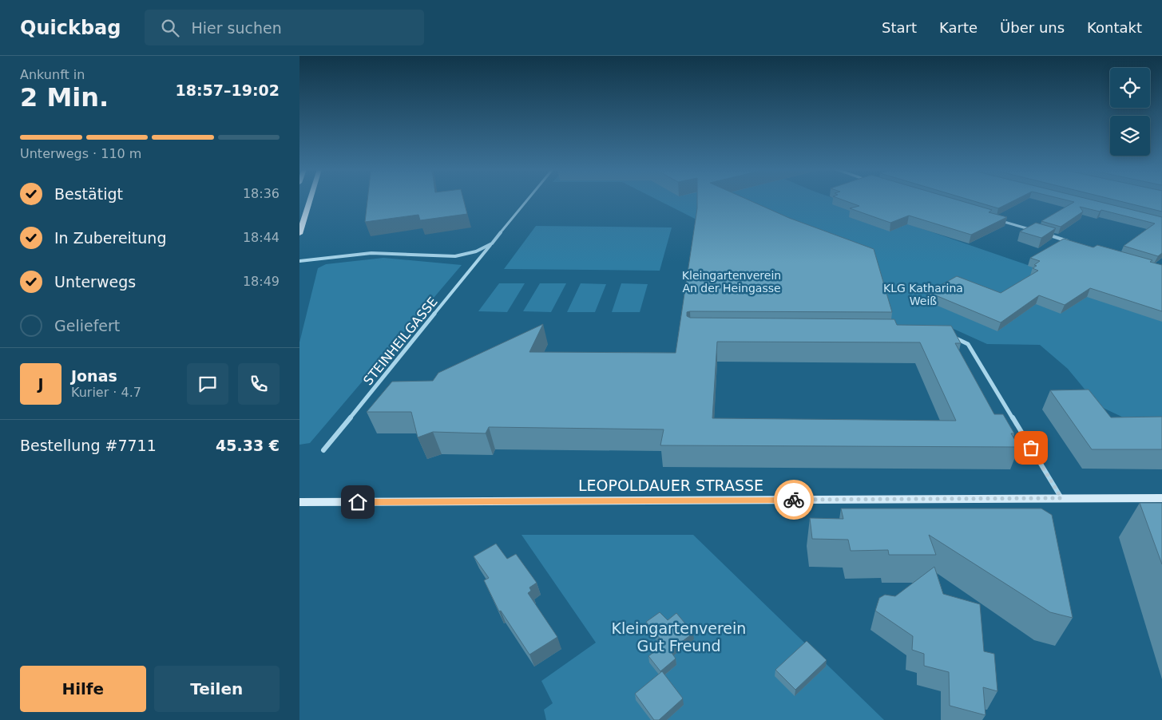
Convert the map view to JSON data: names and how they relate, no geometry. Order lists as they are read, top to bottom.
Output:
{
  "streets": {
    "main road": ["LEOPOLDAUER STRASSE"],
    "street": ["STEINHEILGASSE"]
  },
  "parks": ["Kleingartenverein An der Heingasse", "KLG Katharina Weiß", "Kleingartenverein Gut Freund"],
  "page": {
    "header": "Quickbag",
    "search": "Hier suchen",
    "nav": [
      "Start",
      "Karte",
      "Über uns",
      "Kontakt"
    ],
    "heading": ["2 Min.", "Ankunft in", "18:57–19:02"],
    "panel": [
      "Jonas",
      "Kurier · 4.7",
      "Bestellung #7711",
      "45.33 €"
    ],
    "bar": "Unterwegs · 110 m",
    "list": [
      ["Bestätigt", "18:36"],
      ["In Zubereitung", "18:44"],
      ["Unterwegs", "18:49"],
      "Geliefert"
    ],
    "round": "J",
    "buttons": ["Hilfe", "Teilen"]
  }
}
